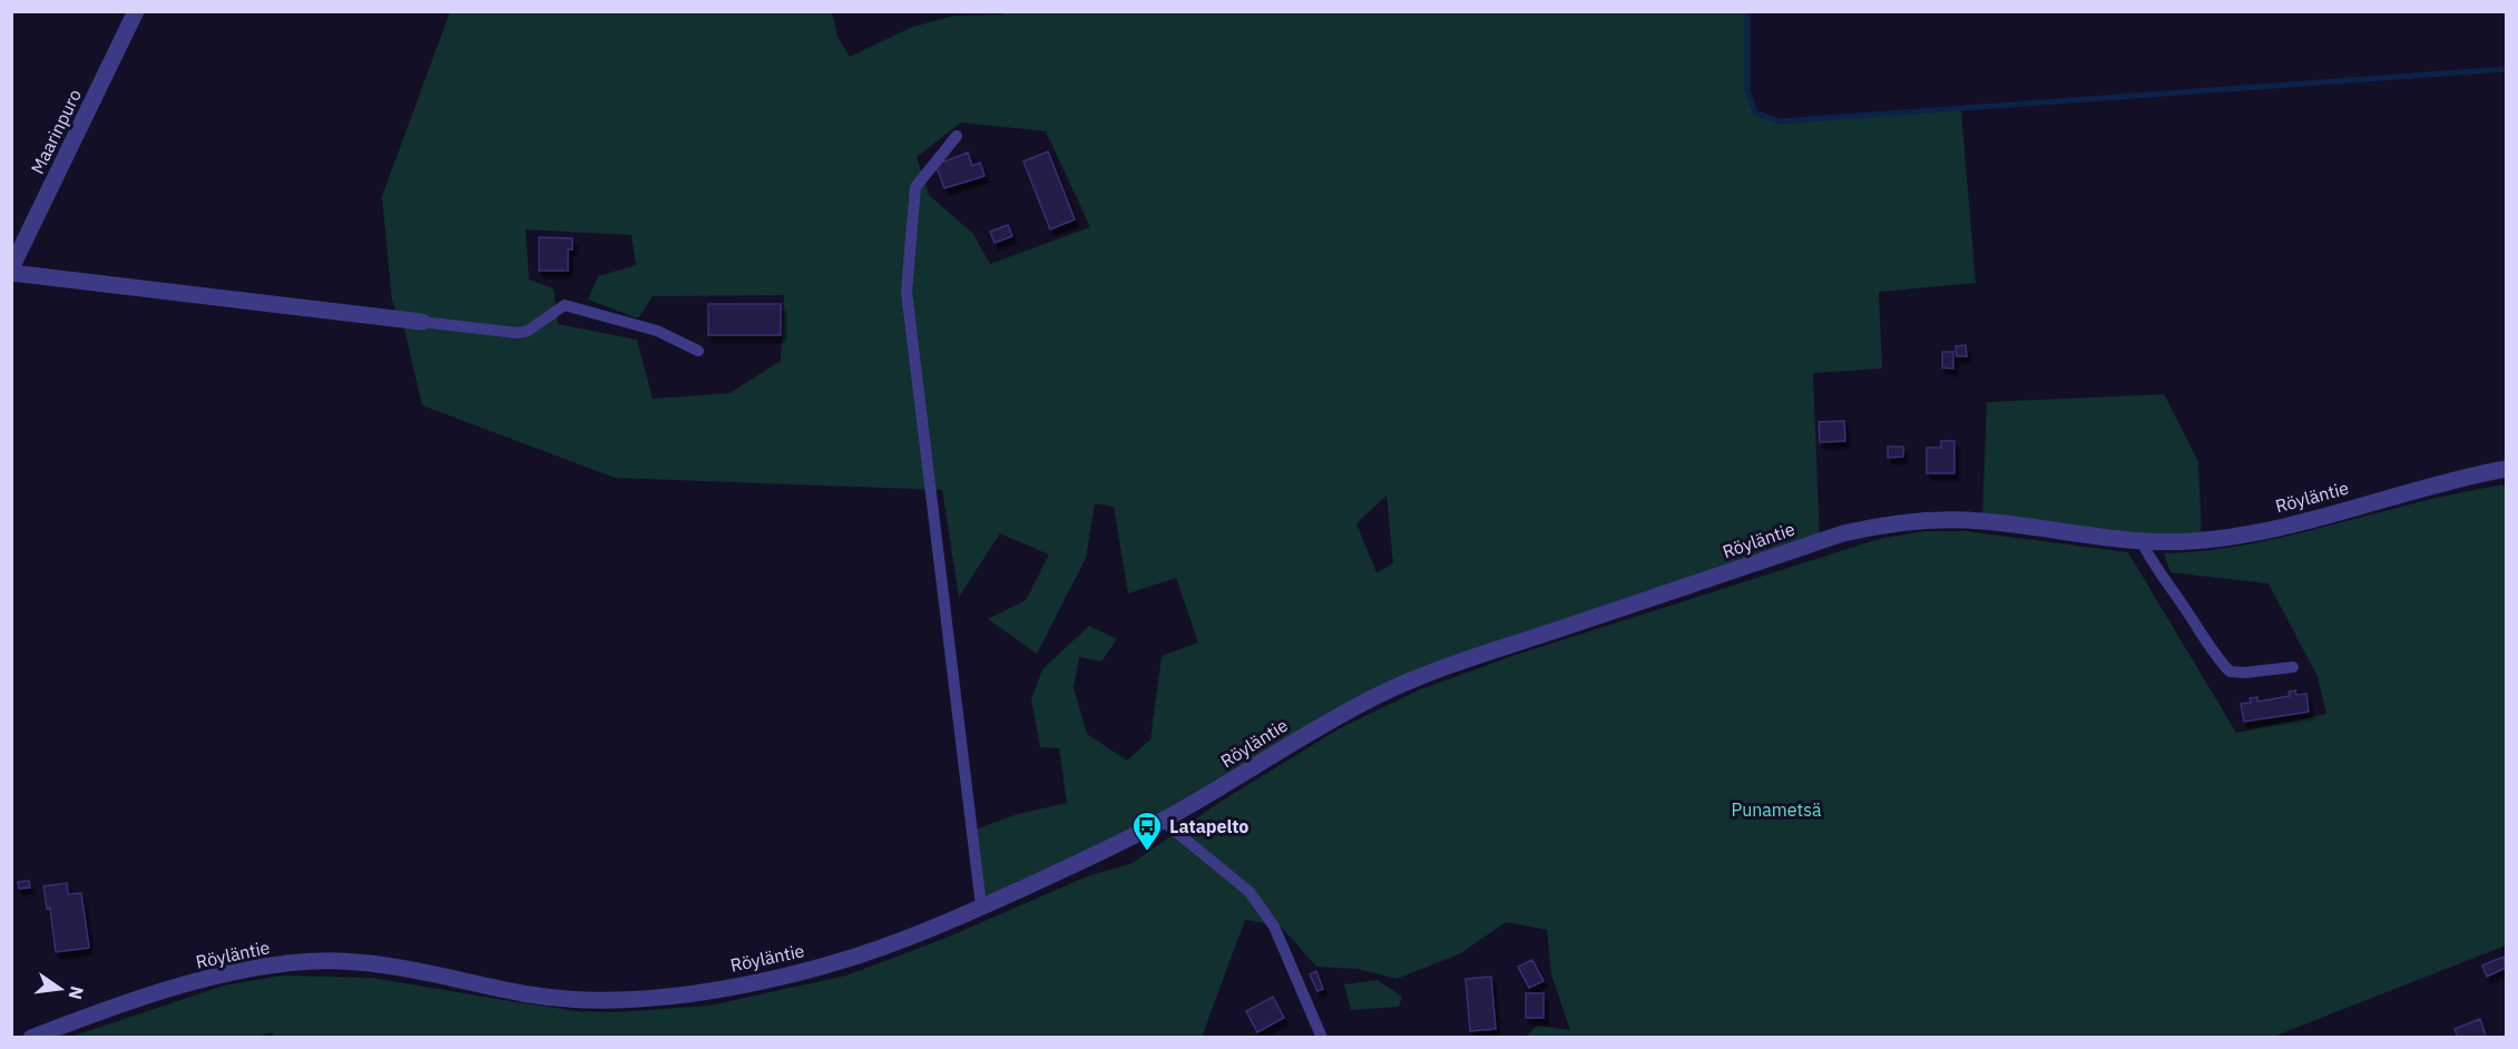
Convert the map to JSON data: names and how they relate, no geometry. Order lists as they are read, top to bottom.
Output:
{
  "streets": {
    "street": ["Maarinpuro", "Röyläntie"]
  },
  "parks": ["Punametsä"],
  "places": {
    "bus stop": ["Latapelto"]
  },
  "north": "right"
}
